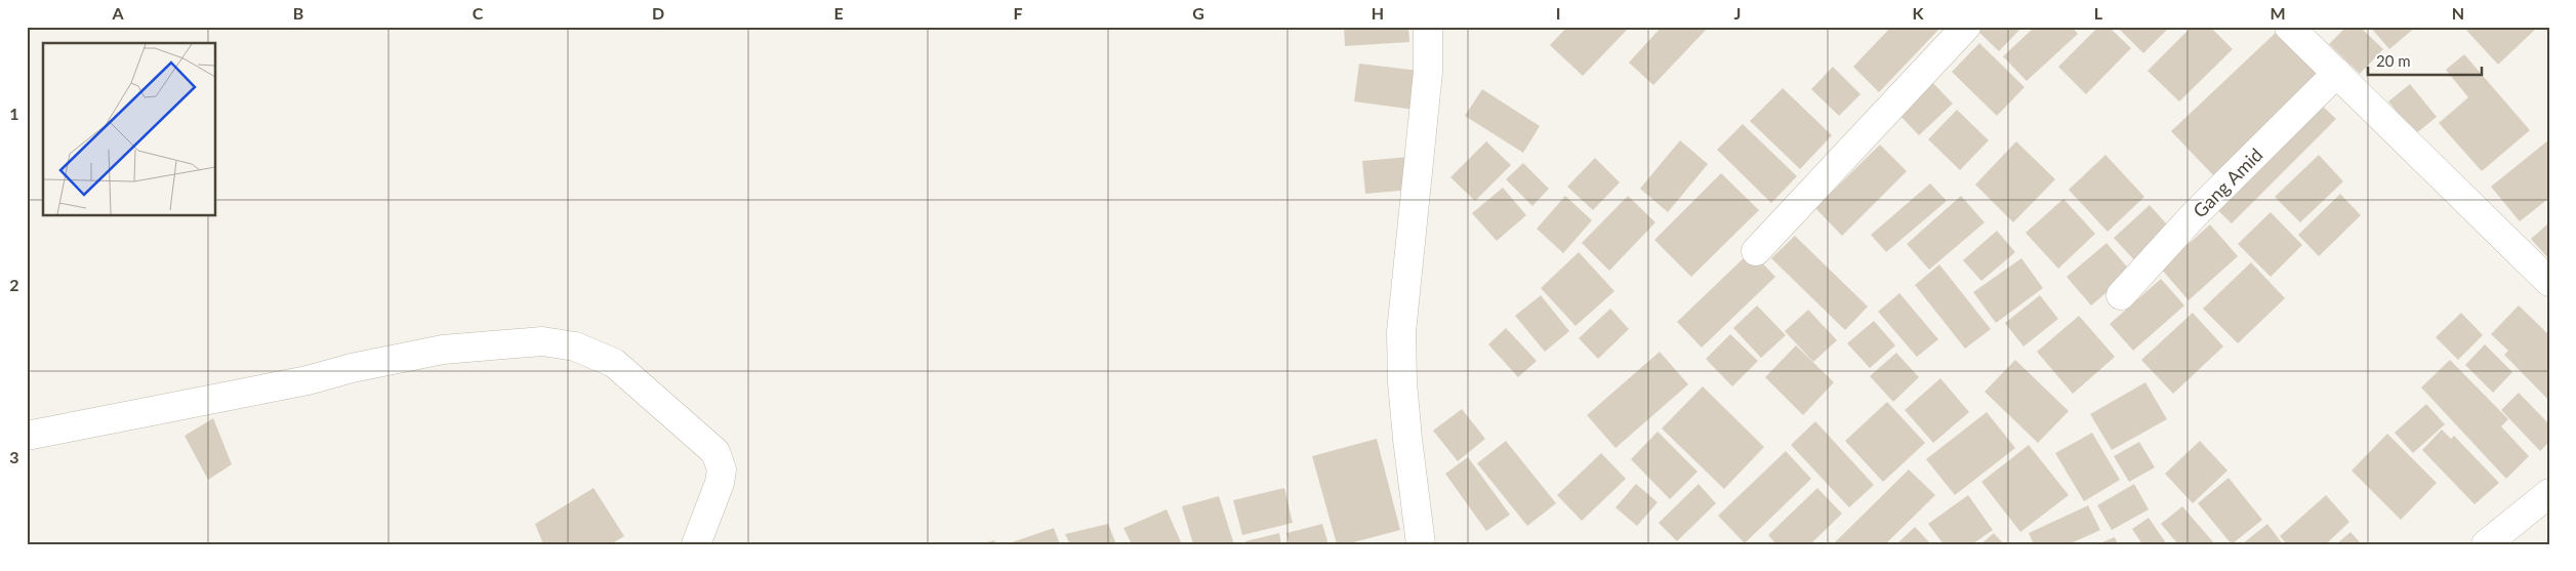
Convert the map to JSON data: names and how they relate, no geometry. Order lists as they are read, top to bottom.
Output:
{
  "streets": {
    "street": ["Gang Amid"]
  },
  "scale_bar": "20 m",
  "grid": {
    "columns": [
      "A",
      "B",
      "C",
      "D",
      "E",
      "F",
      "G",
      "H",
      "I",
      "J",
      "K",
      "L",
      "M",
      "N"
    ],
    "rows": ["1", "2", "3"]
  }
}
